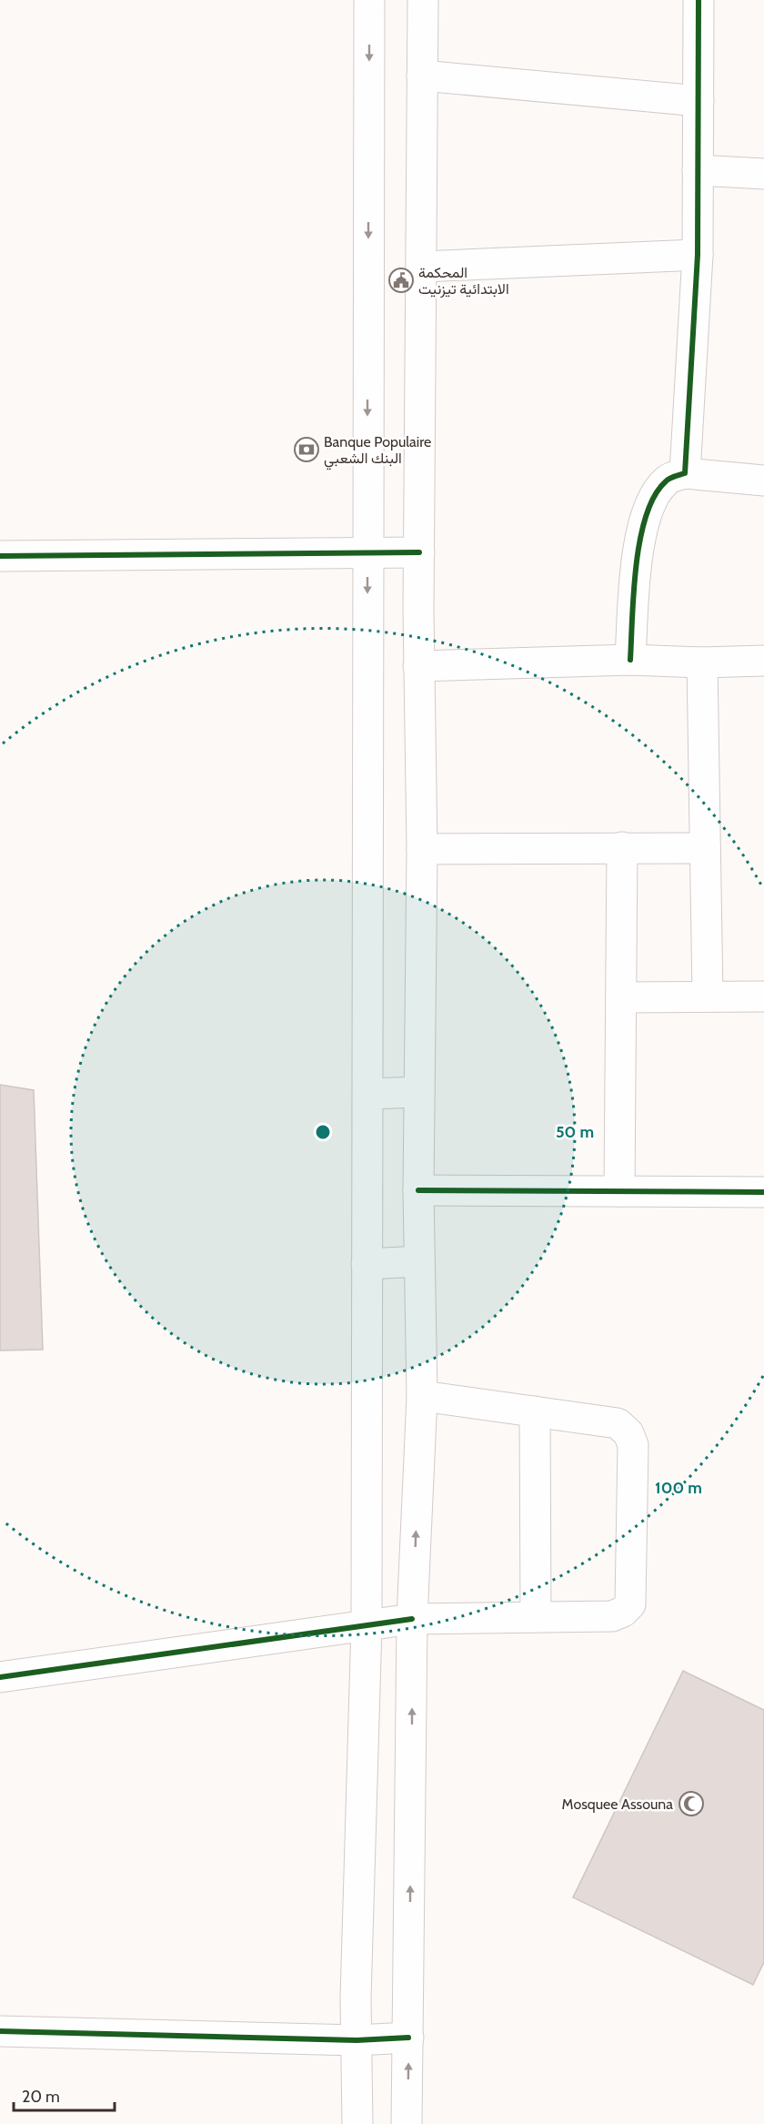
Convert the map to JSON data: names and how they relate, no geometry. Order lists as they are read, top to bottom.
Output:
{
  "places": {
    "public building": ["المحكمة الابتدائية تيزنيت"],
    "bank": ["Banque Populaire البنك الشعبي"],
    "mosque": ["Mosquee Assouna"]
  },
  "scale_bar": "20 m",
  "rings": ["50 m", "100 m"]
}
